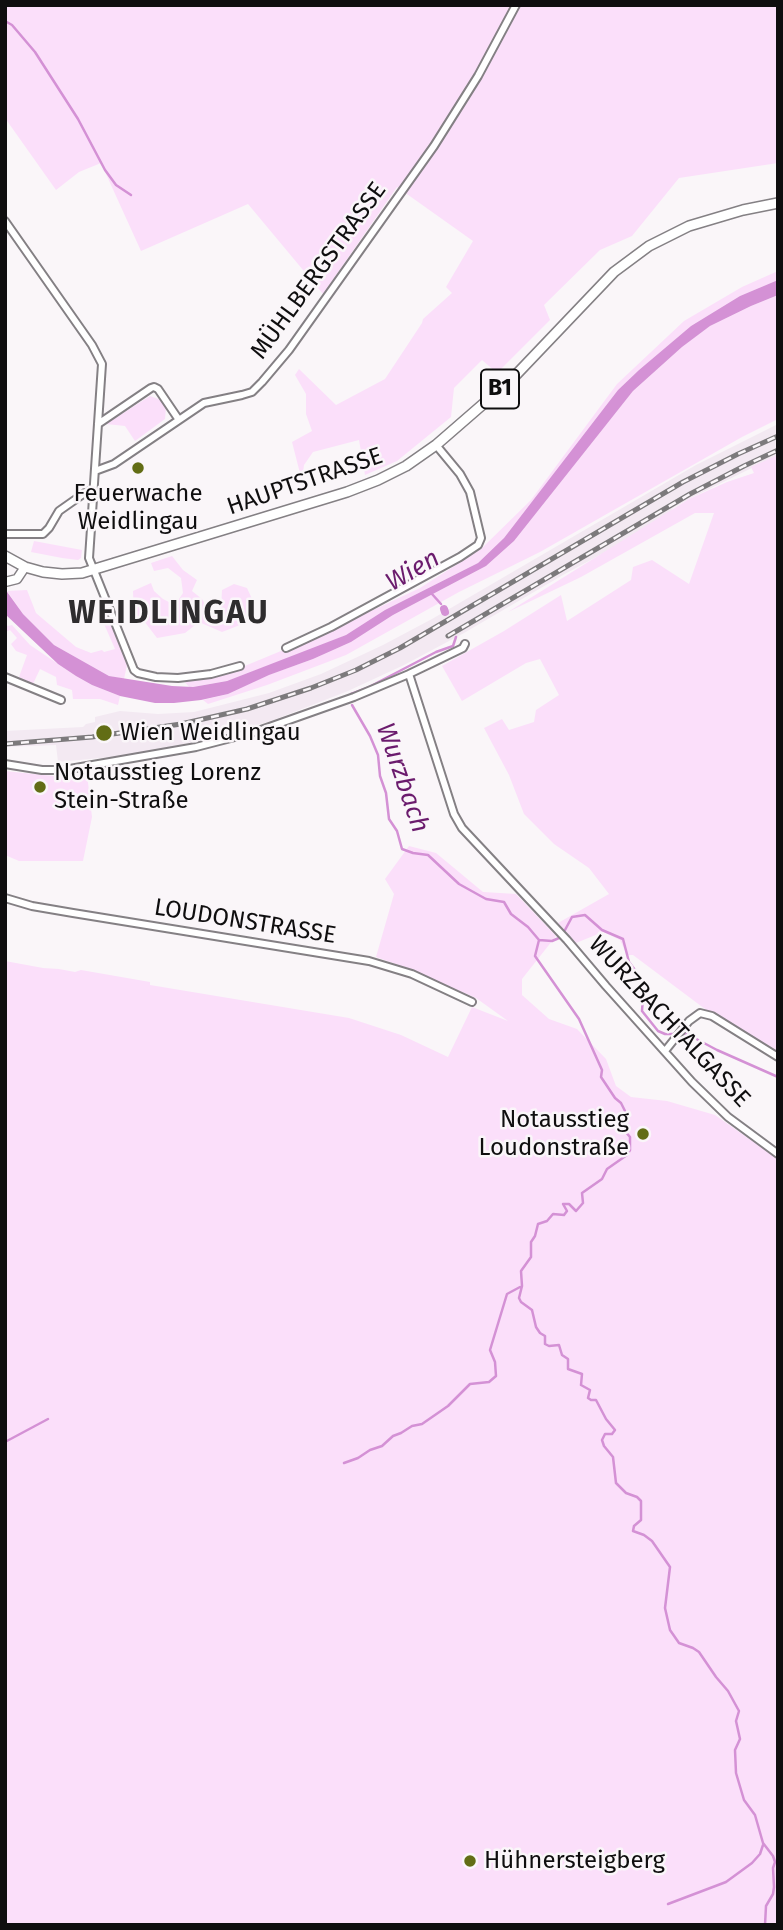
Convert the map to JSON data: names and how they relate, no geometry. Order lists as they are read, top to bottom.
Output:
{
  "streets": {
    "main road": ["B1", "HAUPTSTRASSE"],
    "street": ["MÜHLBERGSTRASSE", "LOUDONSTRASSE", "WURZBACHTALGASSE"]
  },
  "crossings": [
    ["B1", "HAUPTSTRASSE"]
  ],
  "districts": ["WEIDLINGAU"],
  "water": ["Wien", "Wurzbach"],
  "places": [
    "Feuerwache Weidlingau",
    "Wien Weidlingau",
    "Notausstieg Lorenz Stein-Straße",
    "Notausstieg Loudonstraße",
    "Hühnersteigberg"
  ]
}
